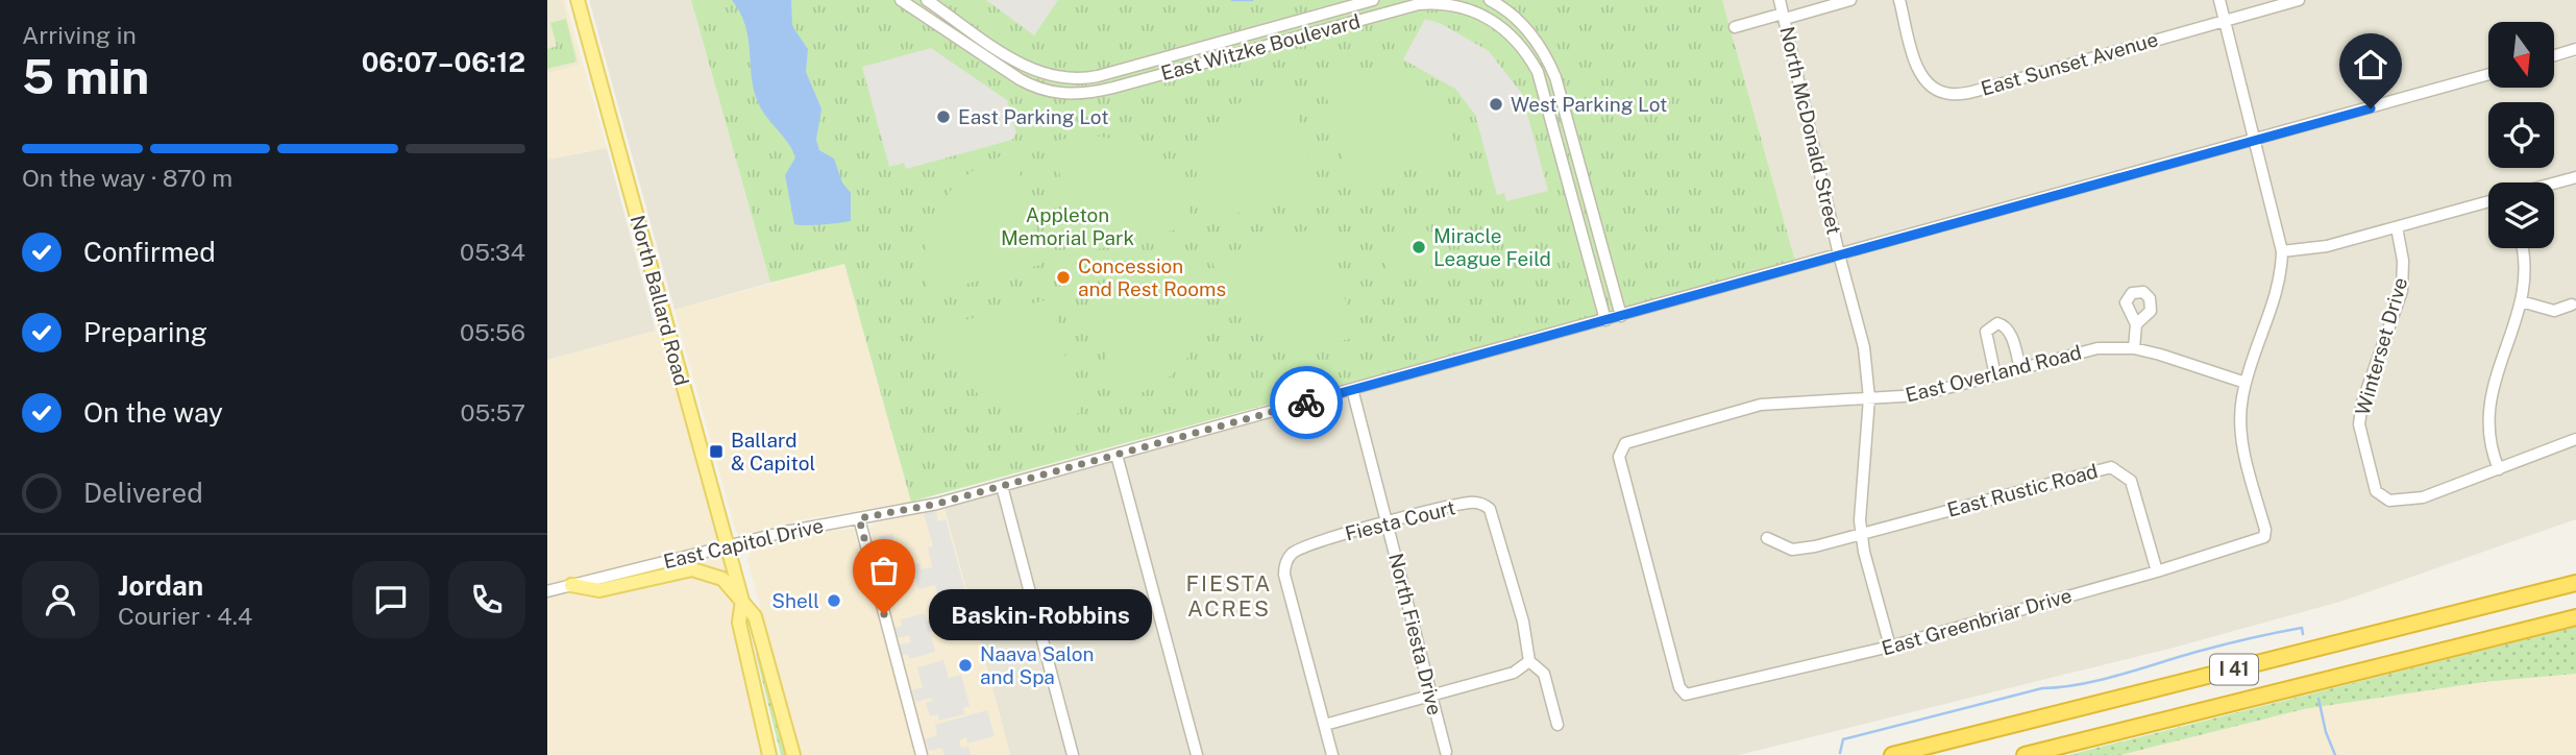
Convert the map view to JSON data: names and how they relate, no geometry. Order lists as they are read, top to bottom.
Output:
{
  "streets": {
    "highway": ["I 41"],
    "main road": ["North Ballard Road"],
    "street": [
      "East Witzke Boulevard",
      "East Sunset Avenue",
      "North McDonald Street",
      "Winterset Drive",
      "East Overland Road",
      "East Rustic Road",
      "Fiesta Court",
      "East Capitol Drive",
      "East Greenbriar Drive",
      "North Fiesta Drive"
    ]
  },
  "crossings": [
    ["East Witzke Boulevard", "East Capitol Drive"],
    ["North McDonald Street", "East Overland Road"],
    ["North McDonald Street", "East Rustic Road"],
    ["North McDonald Street", "East Capitol Drive"],
    ["North McDonald Street", "East Greenbriar Drive"],
    ["North Ballard Road", "East Capitol Drive"],
    ["East Overland Road", "East Greenbriar Drive"],
    ["East Rustic Road", "East Greenbriar Drive"],
    ["Fiesta Court", "North Fiesta Drive"],
    ["East Capitol Drive", "North Fiesta Drive"]
  ],
  "districts": ["FIESTA ACRES"],
  "parks": ["Appleton Memorial Park"],
  "places": {
    "other": [
      "West Parking Lot",
      "East Parking Lot",
      "Miracle League Feild",
      "Concession and Rest Rooms",
      "Shell",
      "Baskin-Robbins",
      "Naava Salon and Spa"
    ],
    "transit": ["Ballard & Capitol"]
  },
  "north": "bottom",
  "page": {
    "heading": ["5 min", "Arriving in", "06:07–06:12"],
    "panel": ["Jordan", "Courier · 4.4"],
    "bar": "On the way · 870 m",
    "list": [
      ["Confirmed", "05:34"],
      ["Preparing", "05:56"],
      ["On the way", "05:57"],
      "Delivered"
    ],
    "bubble": "Baskin-Robbins"
  }
}
